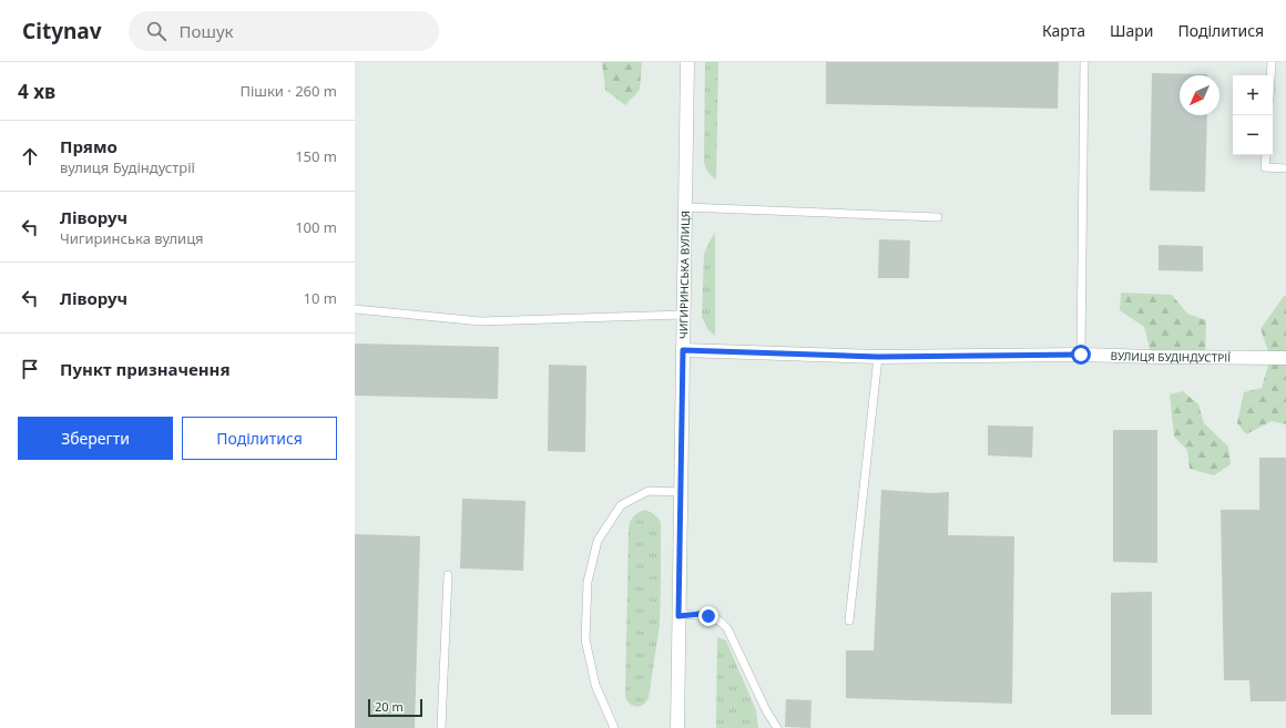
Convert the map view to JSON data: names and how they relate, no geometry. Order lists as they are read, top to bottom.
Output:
{
  "streets": {
    "main road": ["ЧИГИРИНСЬКА ВУЛИЦЯ", "ВУЛИЦЯ БУДІНДУСТРІЇ"]
  },
  "crossings": [
    ["ЧИГИРИНСЬКА ВУЛИЦЯ", "ВУЛИЦЯ БУДІНДУСТРІЇ"]
  ],
  "scale_bar": "20 m",
  "north": "bottom left",
  "page": {
    "header": "Citynav",
    "search": "Пошук",
    "nav": ["Карта", "Шари", "Поділитися"],
    "heading": ["4 хв", "Пішки · 260 m"],
    "map_buttons": ["+", "−"],
    "list": [
      ["Прямо", "вулиця Будіндустрії", "150 m"],
      ["Ліворуч", "Чигиринська вулиця", "100 m"],
      ["Ліворуч", "10 m"],
      "Пункт призначення"
    ],
    "buttons": ["Зберегти", "Поділитися"],
    "scale": "20 m"
  }
}
